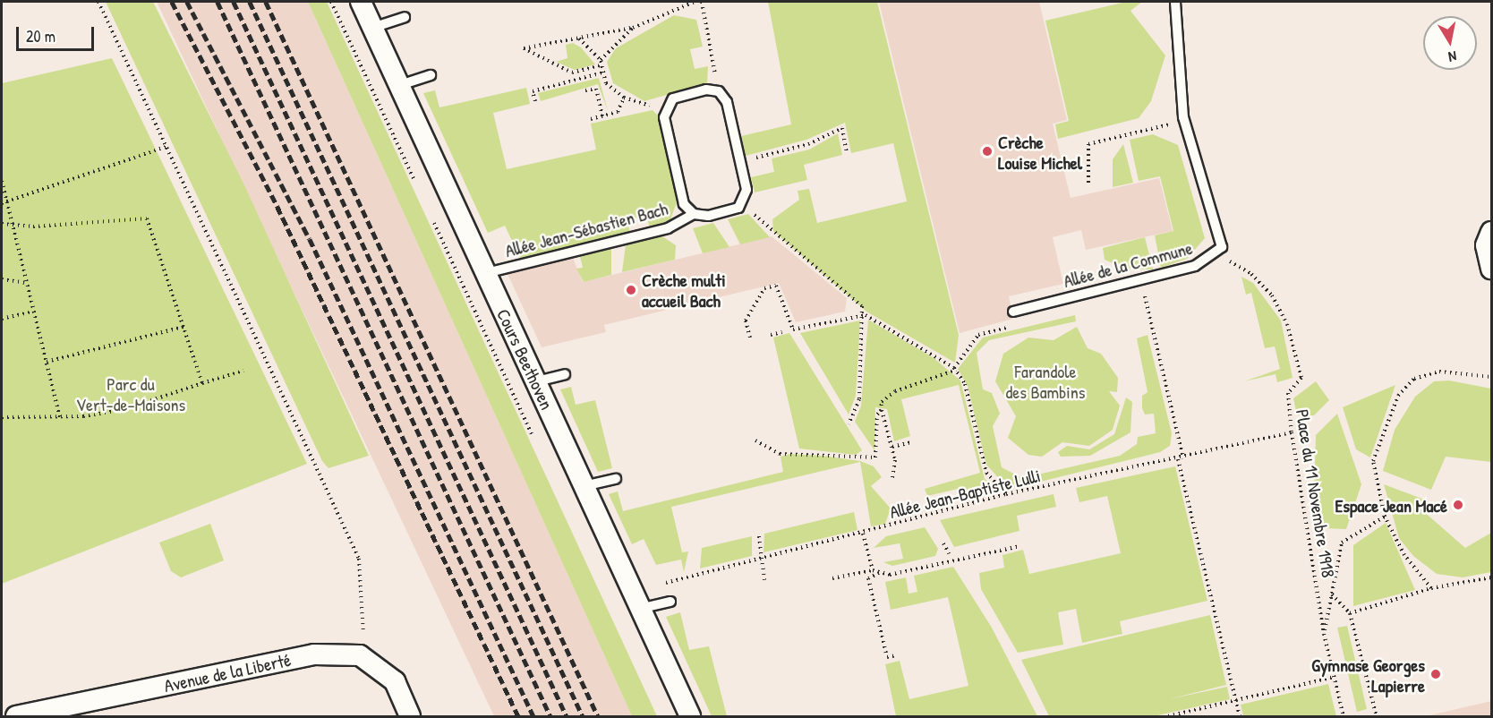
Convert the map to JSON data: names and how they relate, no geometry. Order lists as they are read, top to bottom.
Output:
{
  "streets": {
    "street": ["Cours Beethoven", "Avenue de la Liberté"],
    "lane": ["Allée Jean-Sébastien Bach", "Allée de la Commune"],
    "path": ["Allée Jean-Baptiste Lulli", "Place du 11 Novembre 1918"]
  },
  "crossings": [
    ["Allée Jean-Sébastien Bach", "Cours Beethoven"],
    ["Allée de la Commune", "Place du 11 Novembre 1918"],
    ["Allée Jean-Baptiste Lulli", "Place du 11 Novembre 1918"]
  ],
  "parks": ["Farandole des Bambins", "Parc du Vert-de-Maisons"],
  "places": [
    "Crèche Louise Michel",
    "Crèche multi accueil Bach",
    "Espace Jean Macé",
    "Gymnase Georges Lapierre"
  ],
  "scale_bar": "20 m",
  "north": "bottom"
}
